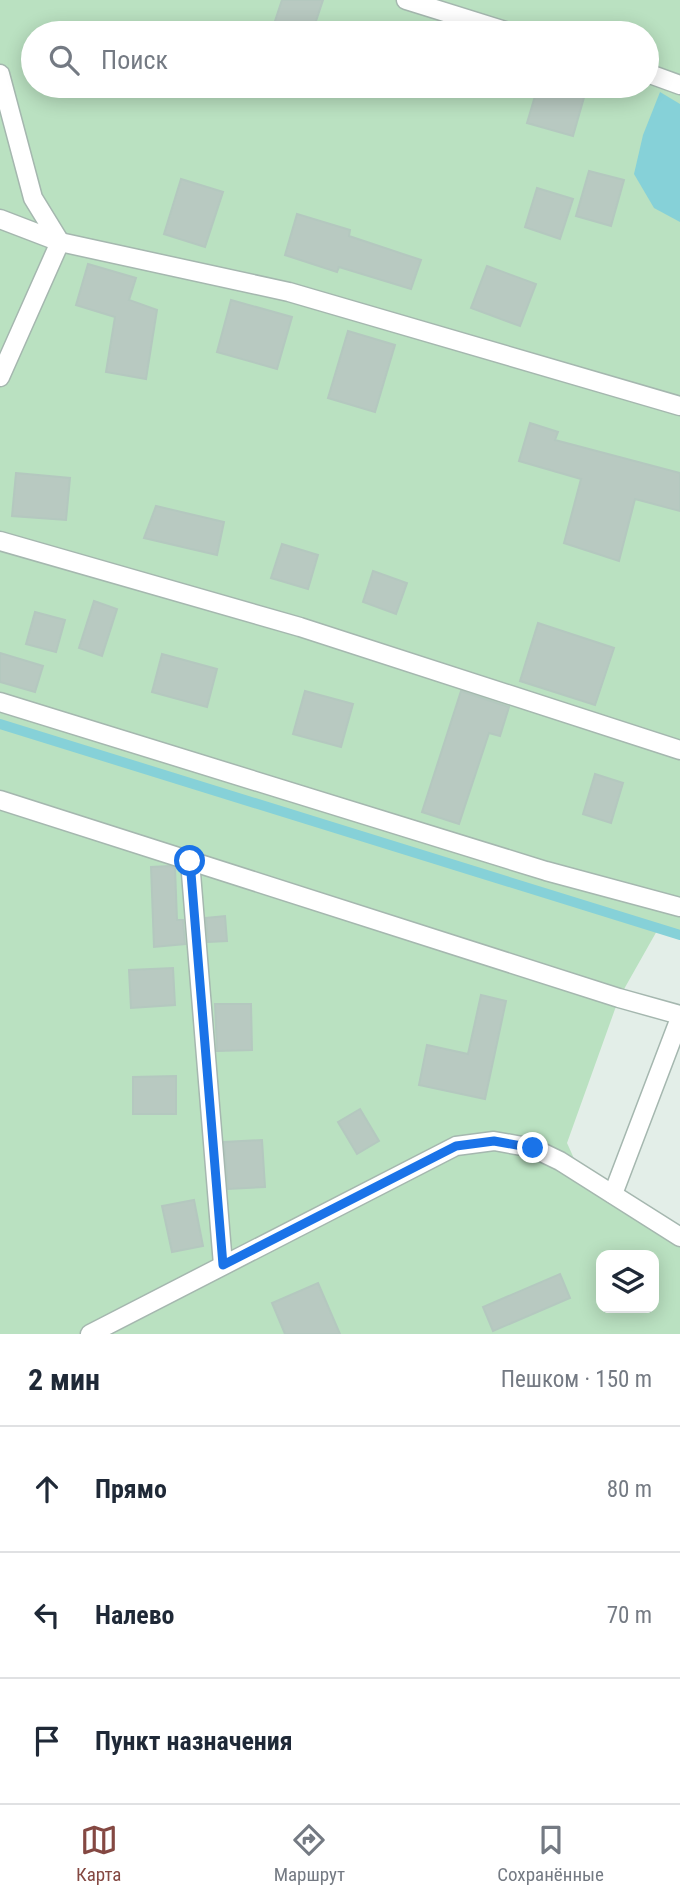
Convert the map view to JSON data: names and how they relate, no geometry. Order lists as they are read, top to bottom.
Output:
{
  "page": {
    "search": "Поиск",
    "heading": ["2 мин", "Пешком · 150 m"],
    "list": [
      ["Прямо", "80 m"],
      ["Налево", "70 m"],
      "Пункт назначения"
    ],
    "nav": ["Карта", "Маршрут", "Сохранённые"]
  }
}
